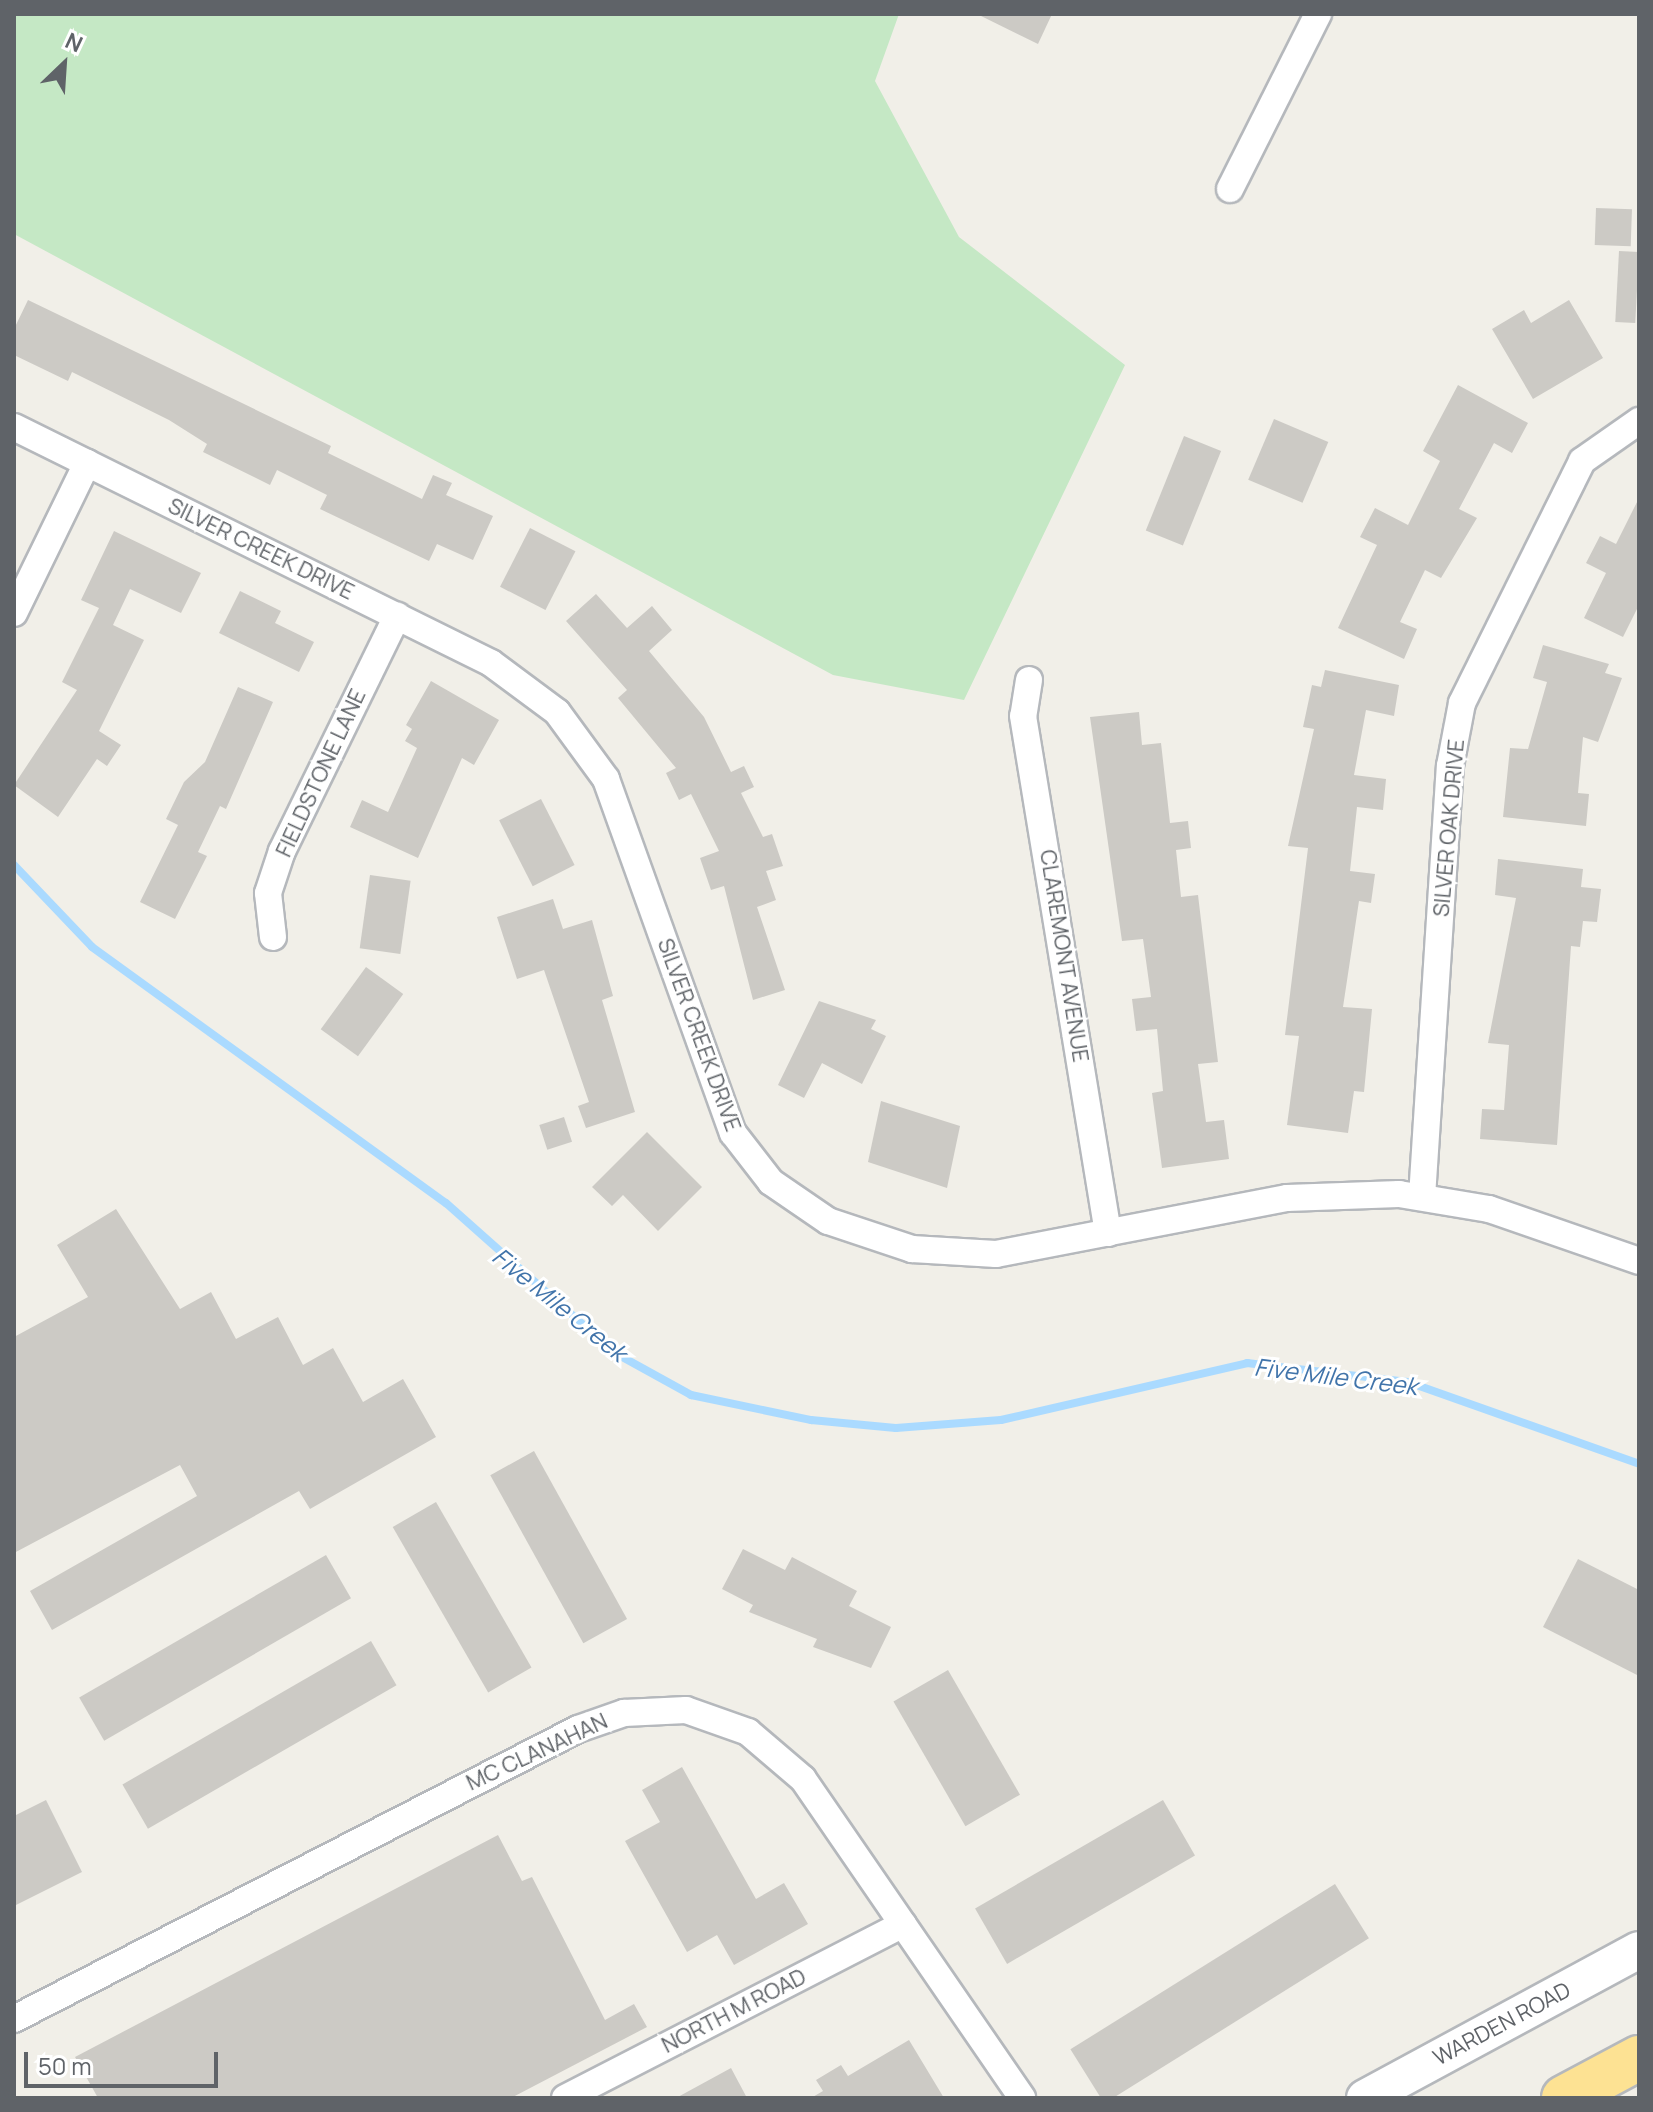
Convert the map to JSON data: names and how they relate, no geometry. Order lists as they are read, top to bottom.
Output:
{
  "streets": {
    "main road": ["WARDEN ROAD"],
    "street": [
      "SILVER CREEK DRIVE",
      "FIELDSTONE LANE",
      "SILVER OAK DRIVE",
      "CLAREMONT AVENUE",
      "MC CLANAHAN",
      "NORTH M ROAD"
    ]
  },
  "crossings": [
    ["SILVER CREEK DRIVE", "FIELDSTONE LANE"],
    ["SILVER CREEK DRIVE", "SILVER OAK DRIVE"],
    ["SILVER CREEK DRIVE", "CLAREMONT AVENUE"],
    ["MC CLANAHAN", "NORTH M ROAD"]
  ],
  "water": ["Five Mile Creek"],
  "scale_bar": "50 m",
  "north": "top right"
}
